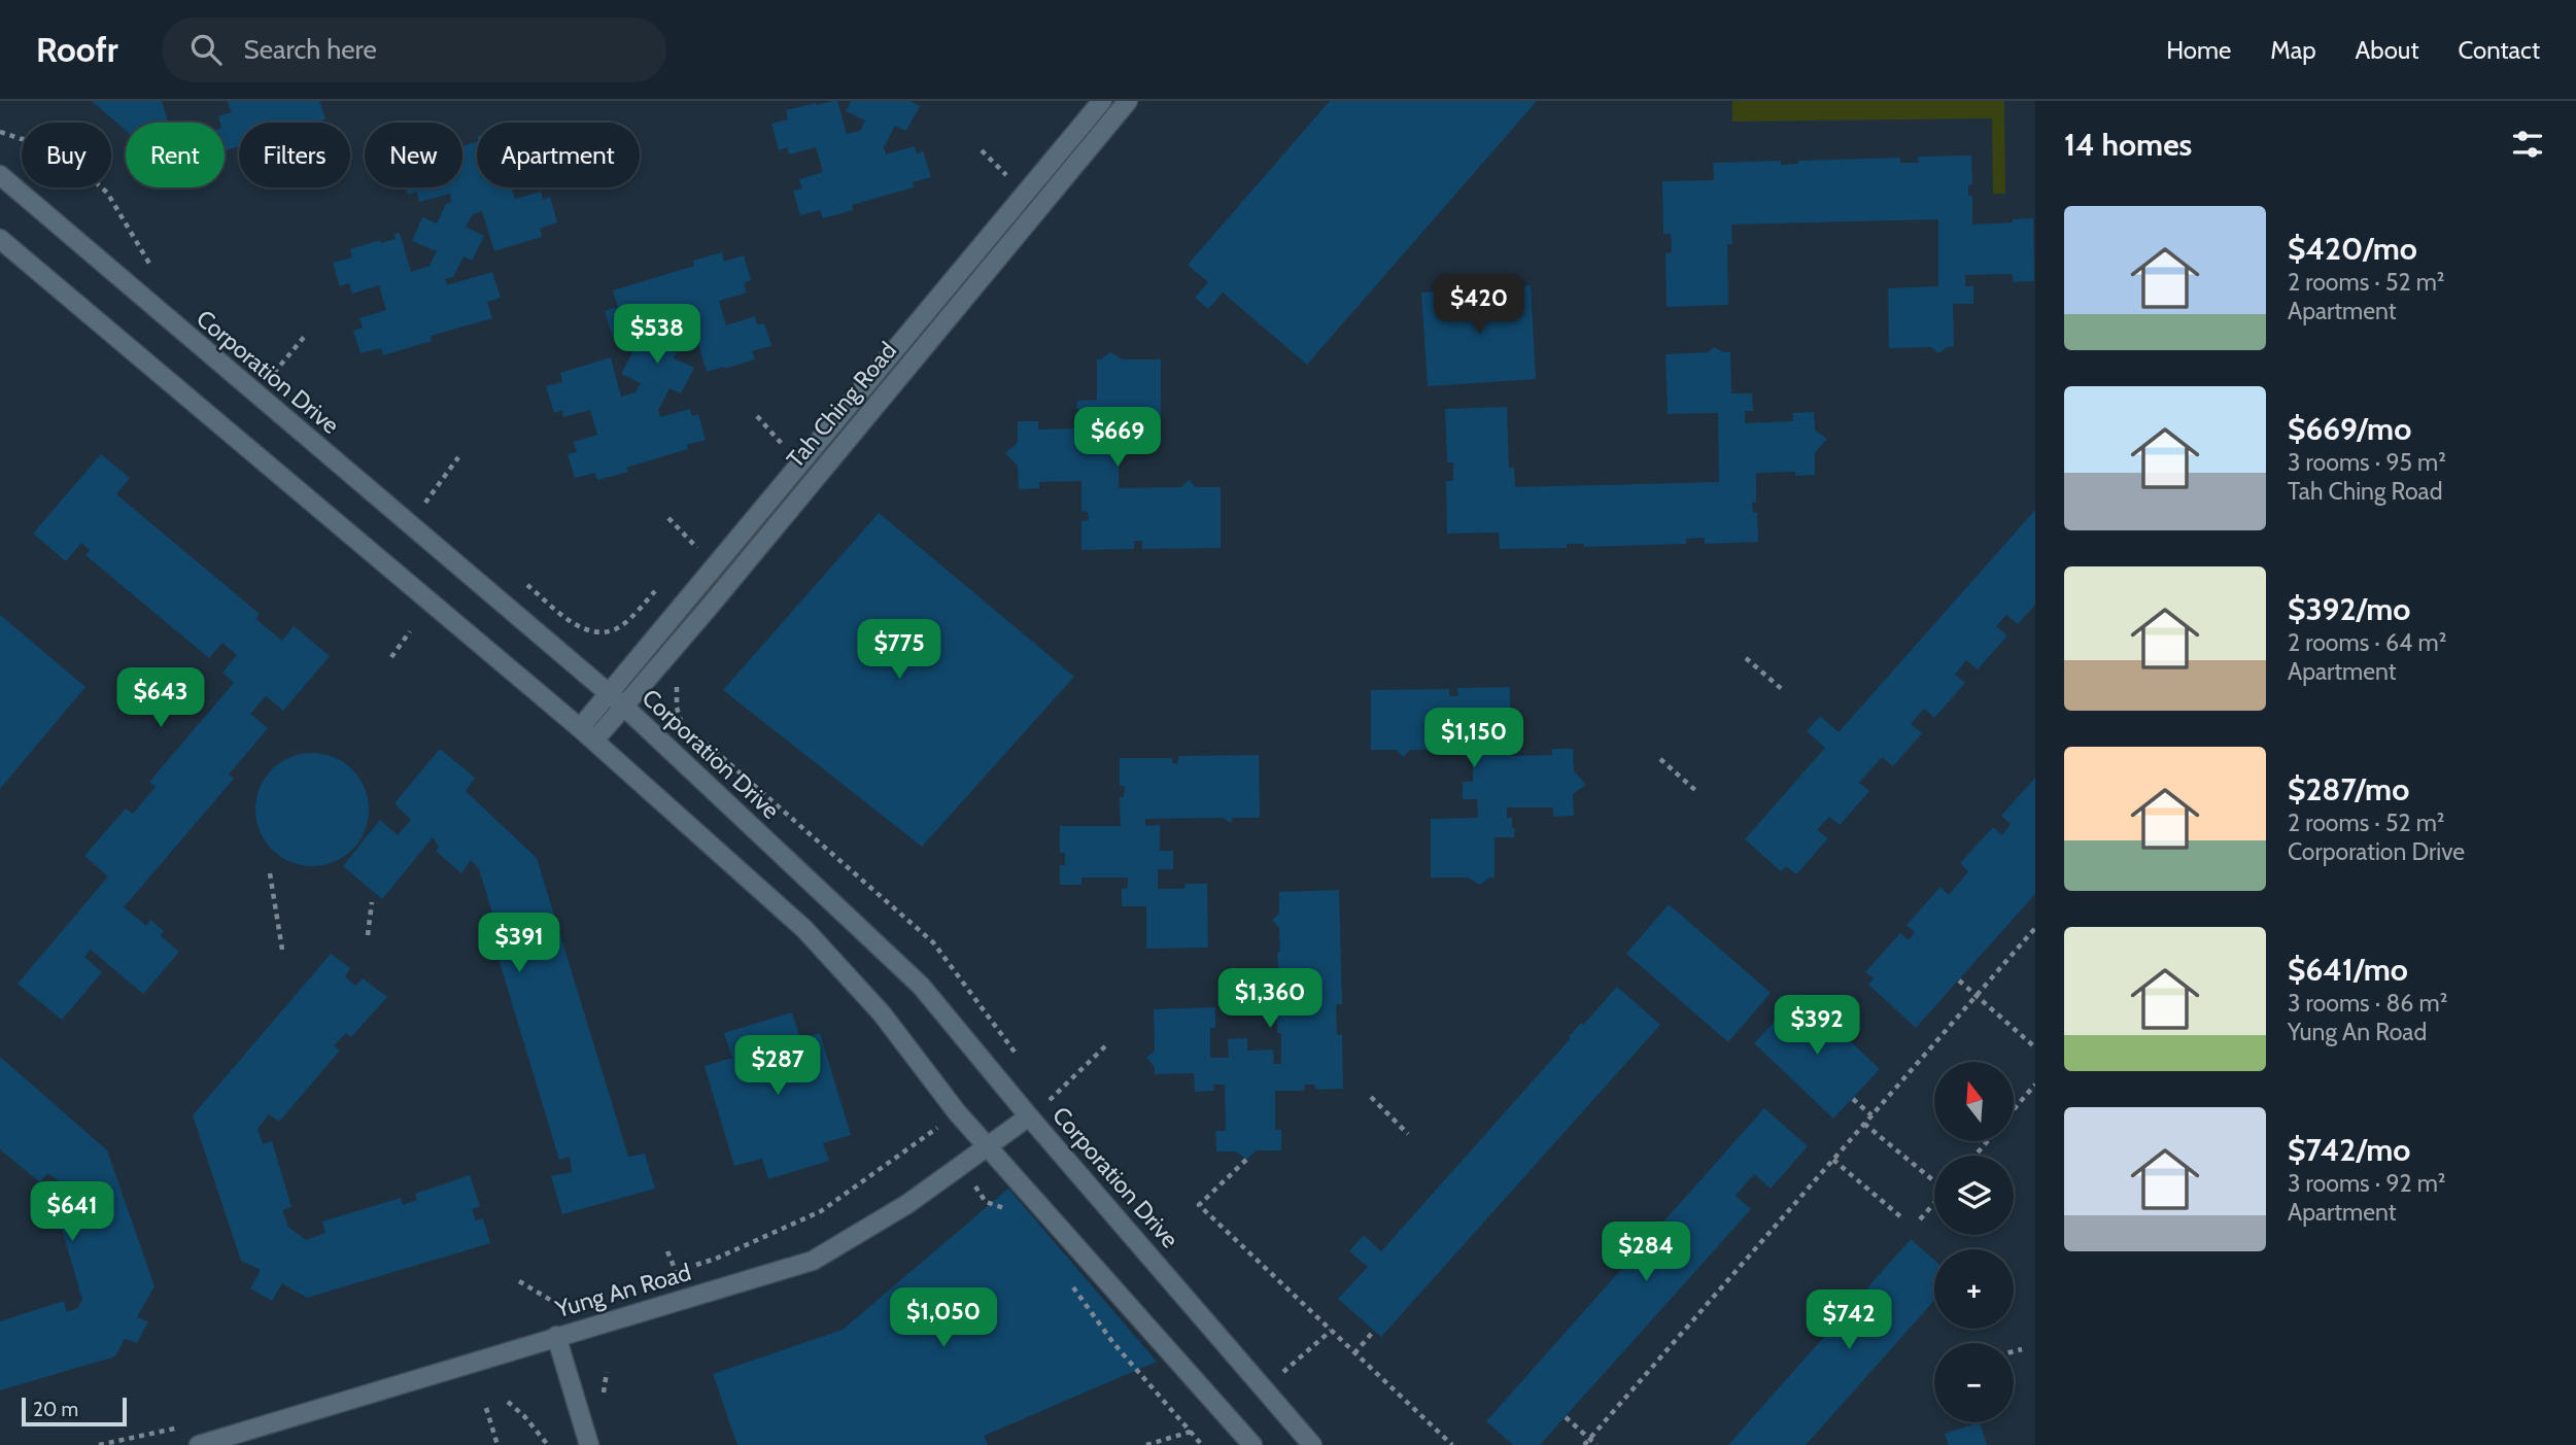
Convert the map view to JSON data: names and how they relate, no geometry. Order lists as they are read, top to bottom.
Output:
{
  "streets": {
    "street": ["Corporation Drive", "Tah Ching Road", "Yung An Road"]
  },
  "crossings": [
    ["Corporation Drive", "Tah Ching Road"],
    ["Corporation Drive", "Yung An Road"]
  ],
  "scale_bar": "20 m",
  "north": "top",
  "page": {
    "header": "Roofr",
    "search": "Search here",
    "nav": [
      "Home",
      "Map",
      "About",
      "Contact"
    ],
    "heading": "14 homes",
    "chip": [
      "Buy",
      "Rent",
      "Filters",
      "New",
      "Apartment"
    ],
    "list": [
      {
        "name": "$420/mo",
        "note": "2 rooms · 52 m² · Apartment"
      },
      {
        "name": "$669/mo",
        "note": "3 rooms · 95 m² · Tah Ching Road"
      },
      {
        "name": "$392/mo",
        "note": "2 rooms · 64 m² · Apartment"
      },
      {
        "name": "$287/mo",
        "note": "2 rooms · 52 m² · Corporation Drive"
      },
      {
        "name": "$641/mo",
        "note": "3 rooms · 86 m² · Yung An Road"
      },
      {
        "name": "$742/mo",
        "note": "3 rooms · 92 m² · Apartment"
      }
    ],
    "price": [
      "$420",
      "$538",
      "$669",
      "$775",
      "$643",
      "$1,150",
      "$391",
      "$1,360",
      "$392",
      "$287",
      "$641",
      "$284",
      "$1,050",
      "$742"
    ],
    "map_buttons": ["+", "−"],
    "scale": "20 m"
  }
}
